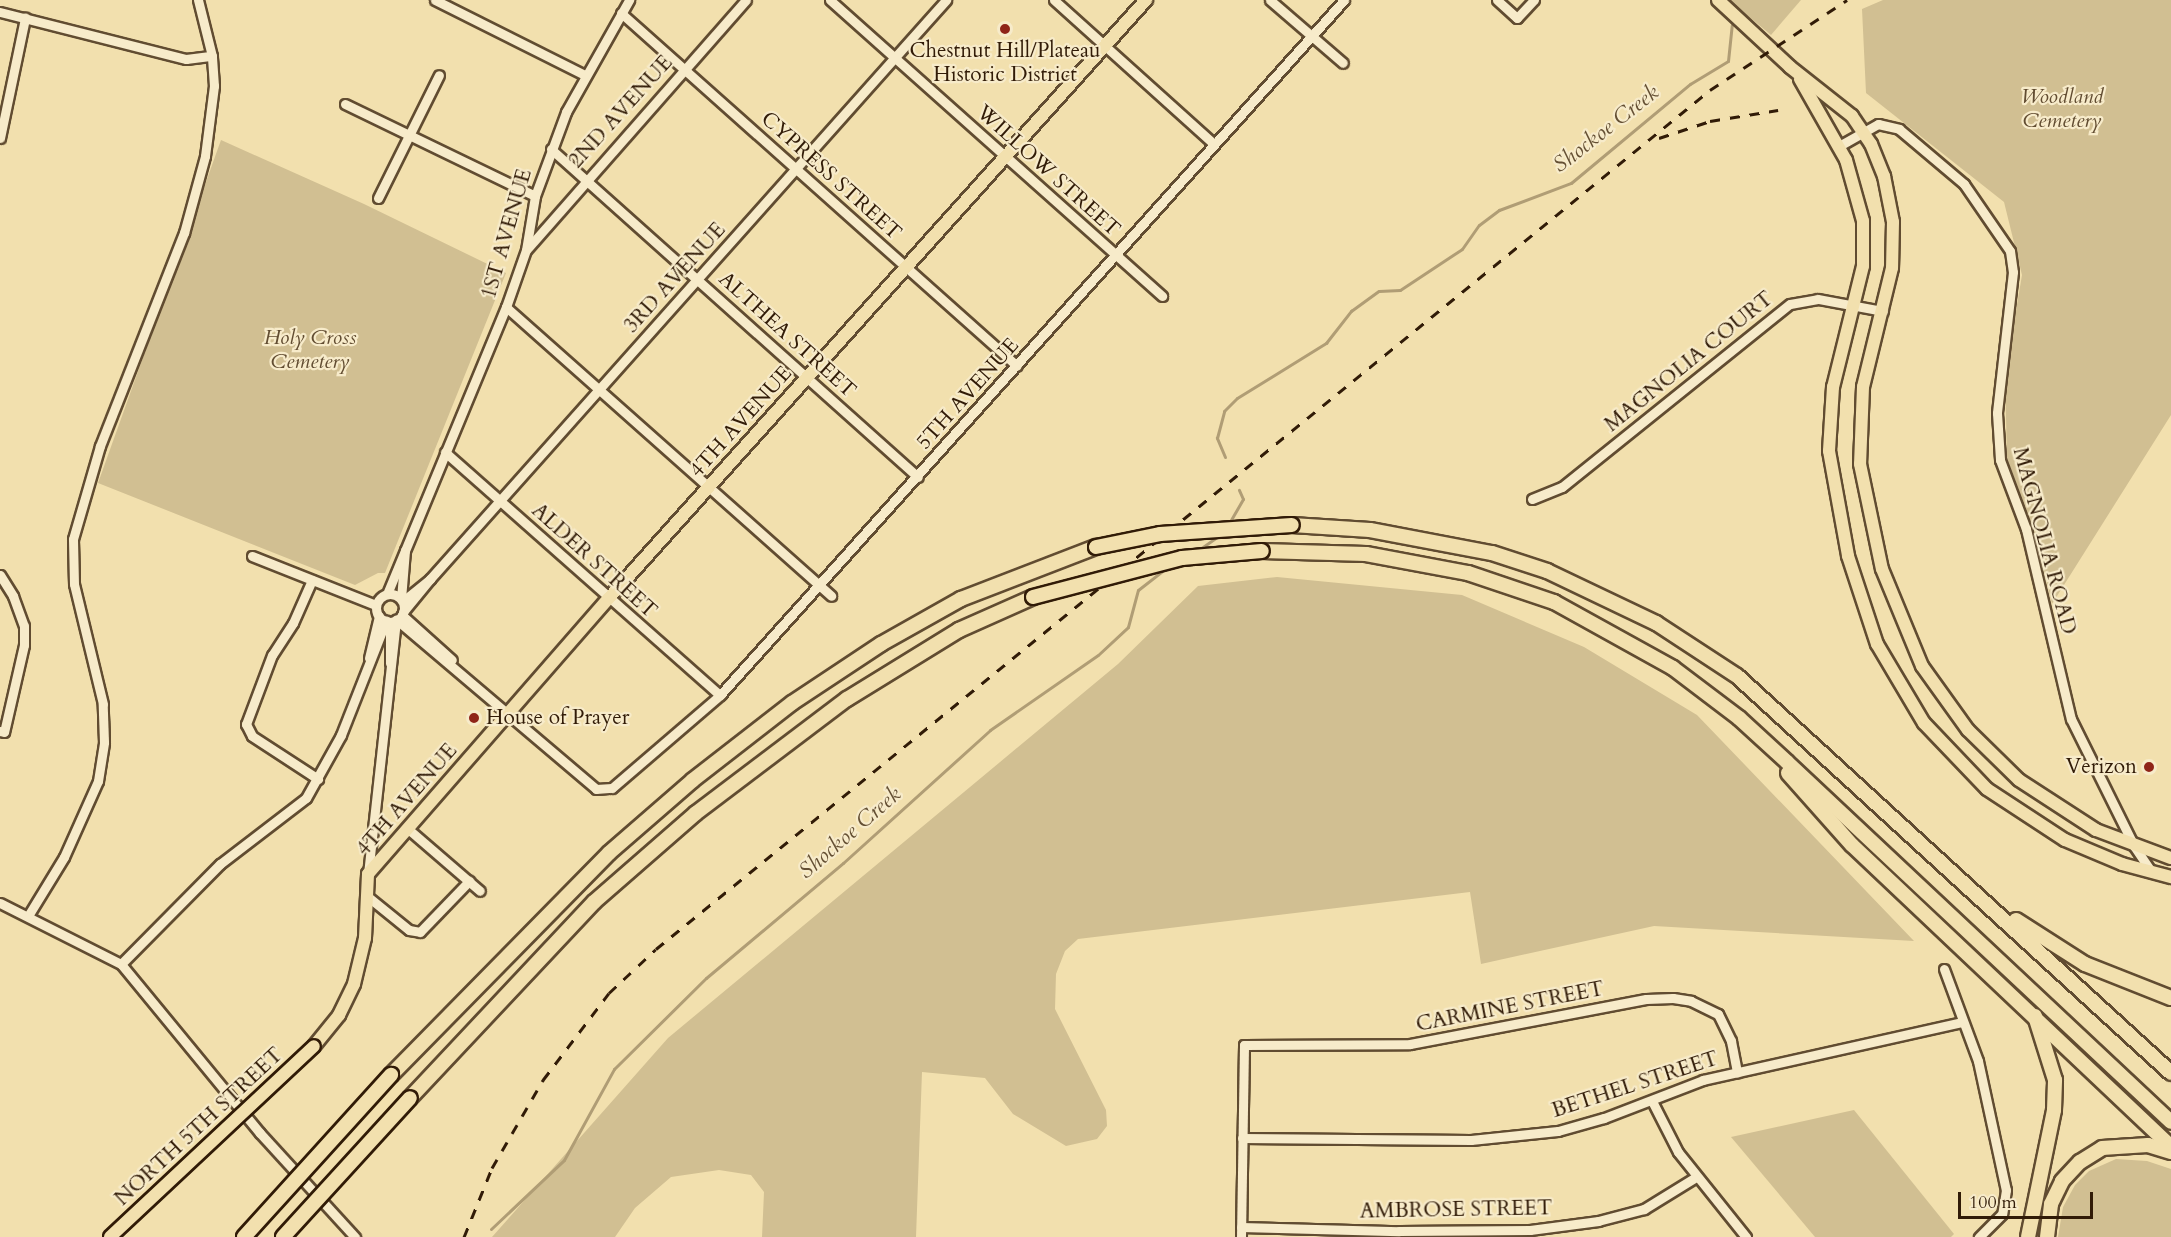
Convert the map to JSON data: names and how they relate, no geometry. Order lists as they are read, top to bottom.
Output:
{
  "streets": {
    "main road": ["4TH AVENUE", "NORTH 5TH STREET"],
    "street": [
      "2ND AVENUE",
      "WILLOW STREET",
      "CYPRESS STREET",
      "1ST AVENUE",
      "3RD AVENUE",
      "ALTHEA STREET",
      "MAGNOLIA COURT",
      "5TH AVENUE",
      "MAGNOLIA ROAD",
      "ALDER STREET",
      "CARMINE STREET",
      "BETHEL STREET",
      "AMBROSE STREET"
    ]
  },
  "crossings": [
    ["2ND AVENUE", "CYPRESS STREET"],
    ["2ND AVENUE", "1ST AVENUE"],
    ["2ND AVENUE", "ALTHEA STREET"],
    ["WILLOW STREET", "3RD AVENUE"],
    ["WILLOW STREET", "5TH AVENUE"],
    ["WILLOW STREET", "4TH AVENUE"],
    ["CYPRESS STREET", "1ST AVENUE"],
    ["CYPRESS STREET", "3RD AVENUE"],
    ["CYPRESS STREET", "5TH AVENUE"],
    ["CYPRESS STREET", "4TH AVENUE"],
    ["1ST AVENUE", "3RD AVENUE"],
    ["1ST AVENUE", "ALTHEA STREET"],
    ["1ST AVENUE", "ALDER STREET"],
    ["3RD AVENUE", "ALTHEA STREET"],
    ["3RD AVENUE", "ALDER STREET"],
    ["ALTHEA STREET", "5TH AVENUE"],
    ["ALTHEA STREET", "4TH AVENUE"],
    ["5TH AVENUE", "4TH AVENUE"],
    ["5TH AVENUE", "ALDER STREET"],
    ["4TH AVENUE", "ALDER STREET"],
    ["4TH AVENUE", "NORTH 5TH STREET"],
    ["CARMINE STREET", "BETHEL STREET"]
  ],
  "water": ["Shockoe Creek"],
  "parks": ["Woodland Cemetery", "Holy Cross Cemetery"],
  "places": ["Chestnut Hill/Plateau Historic District", "House of Prayer", "Verizon"],
  "scale_bar": "100 m"
}
